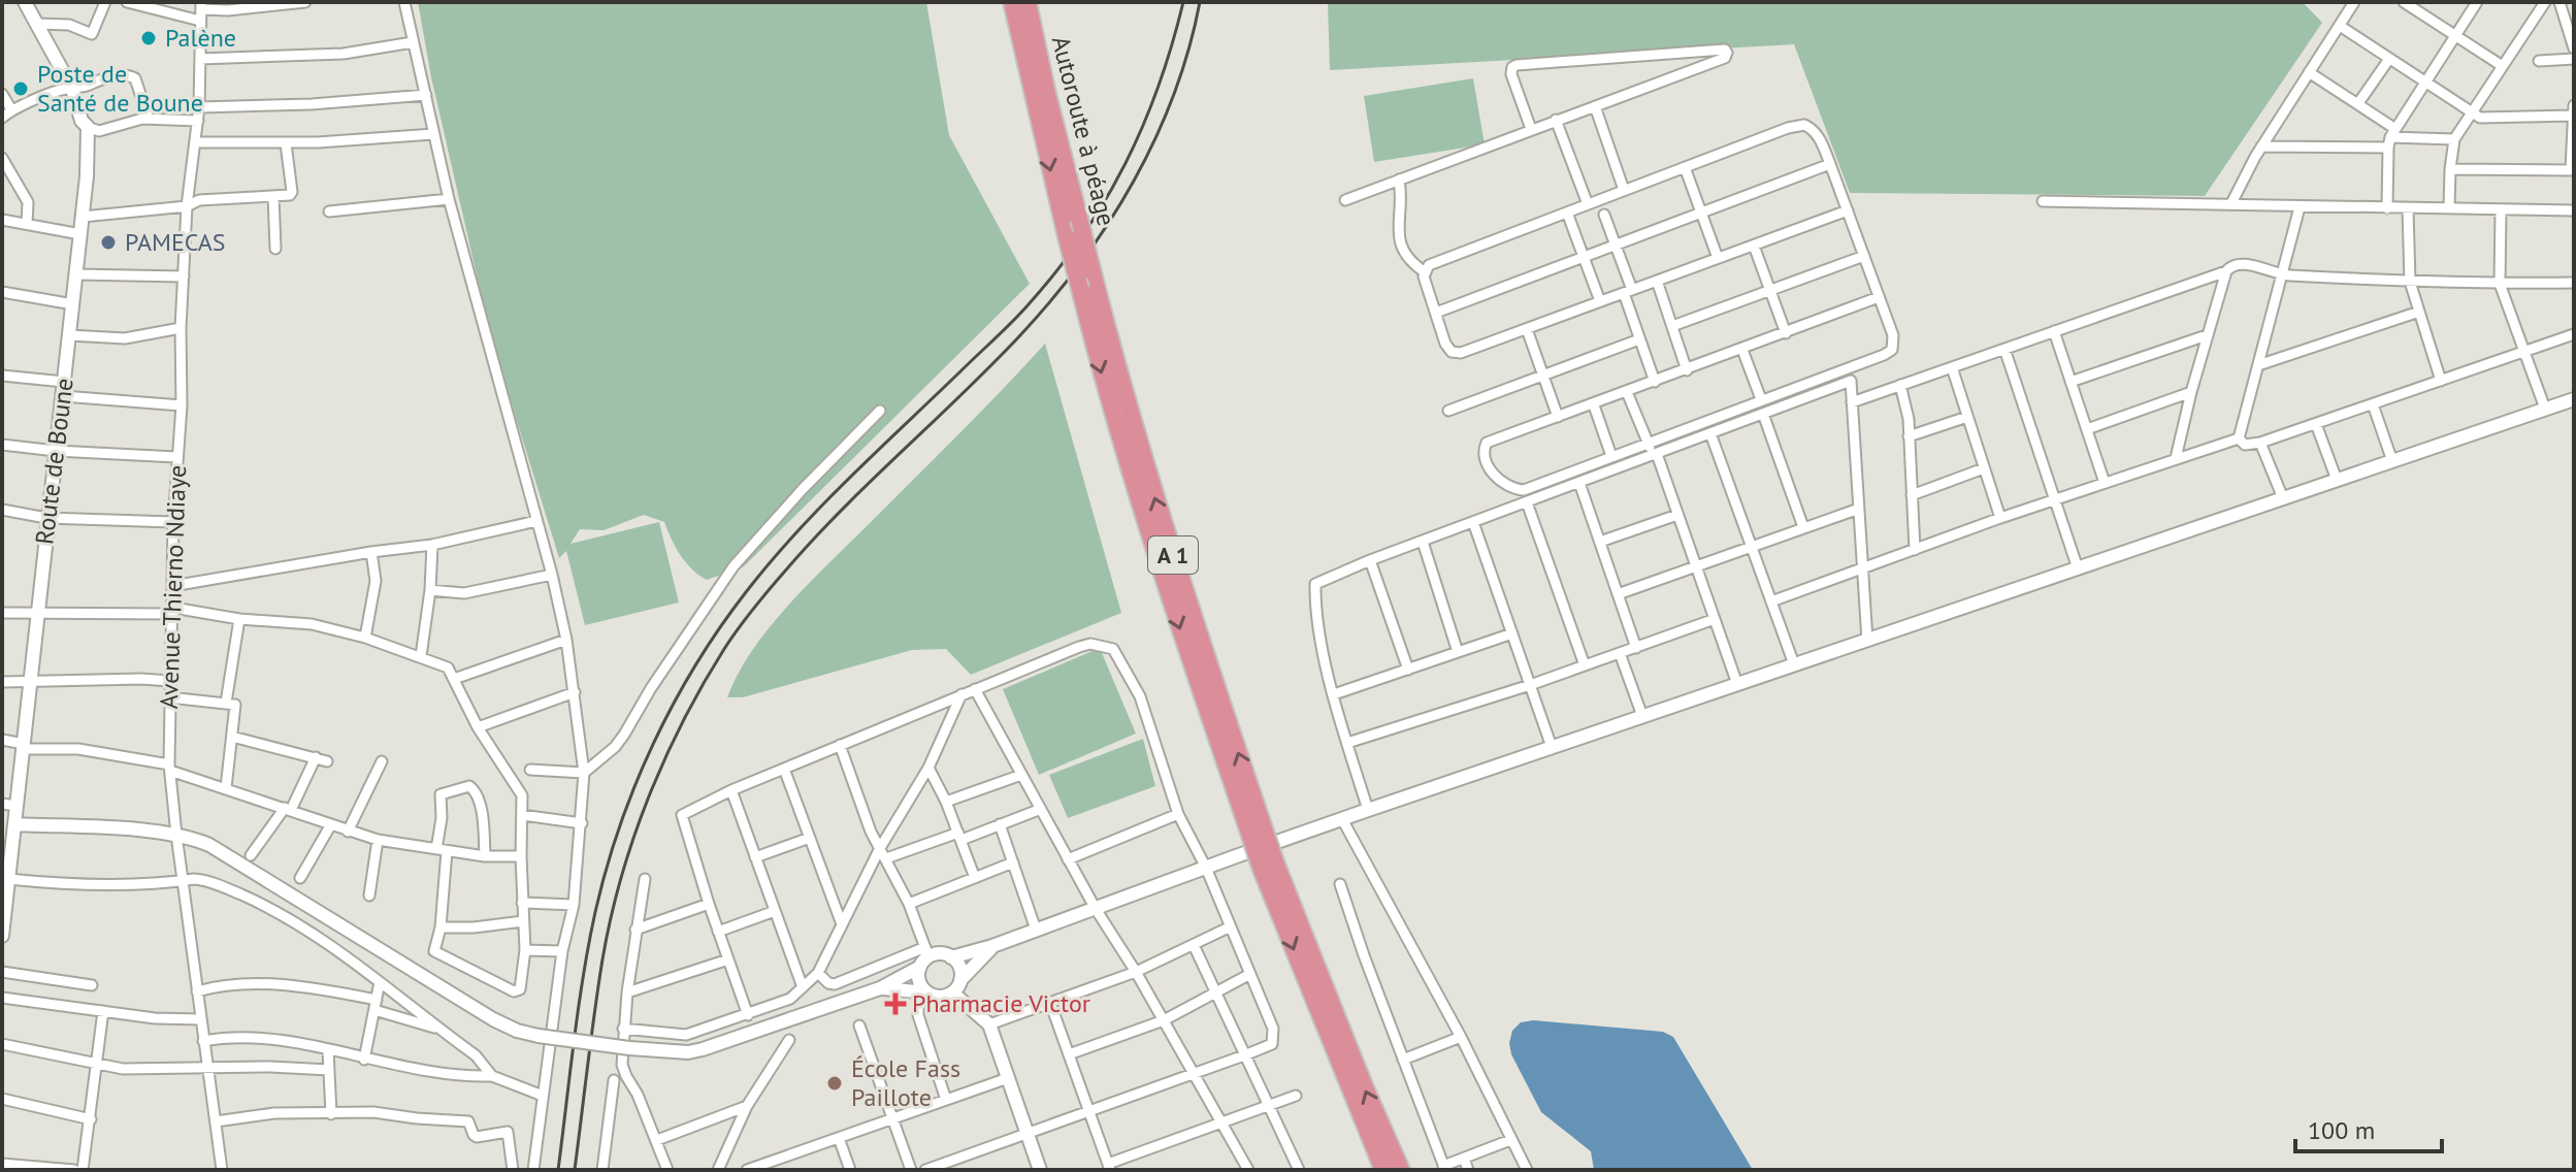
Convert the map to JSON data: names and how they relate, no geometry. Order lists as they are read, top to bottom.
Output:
{
  "streets": {
    "highway": ["Autoroute à péage", "A 1"],
    "street": ["Route de Boune", "Avenue Thierno Ndiaye"]
  },
  "crossings": [
    ["Autoroute à péage", "A 1"]
  ],
  "places": {
    "other": [
      "Palène",
      "Poste de Santé de Boune",
      "PAMECAS",
      "École Fass Paillote"
    ],
    "health": ["Pharmacie Victor"]
  },
  "scale_bar": "100 m"
}
